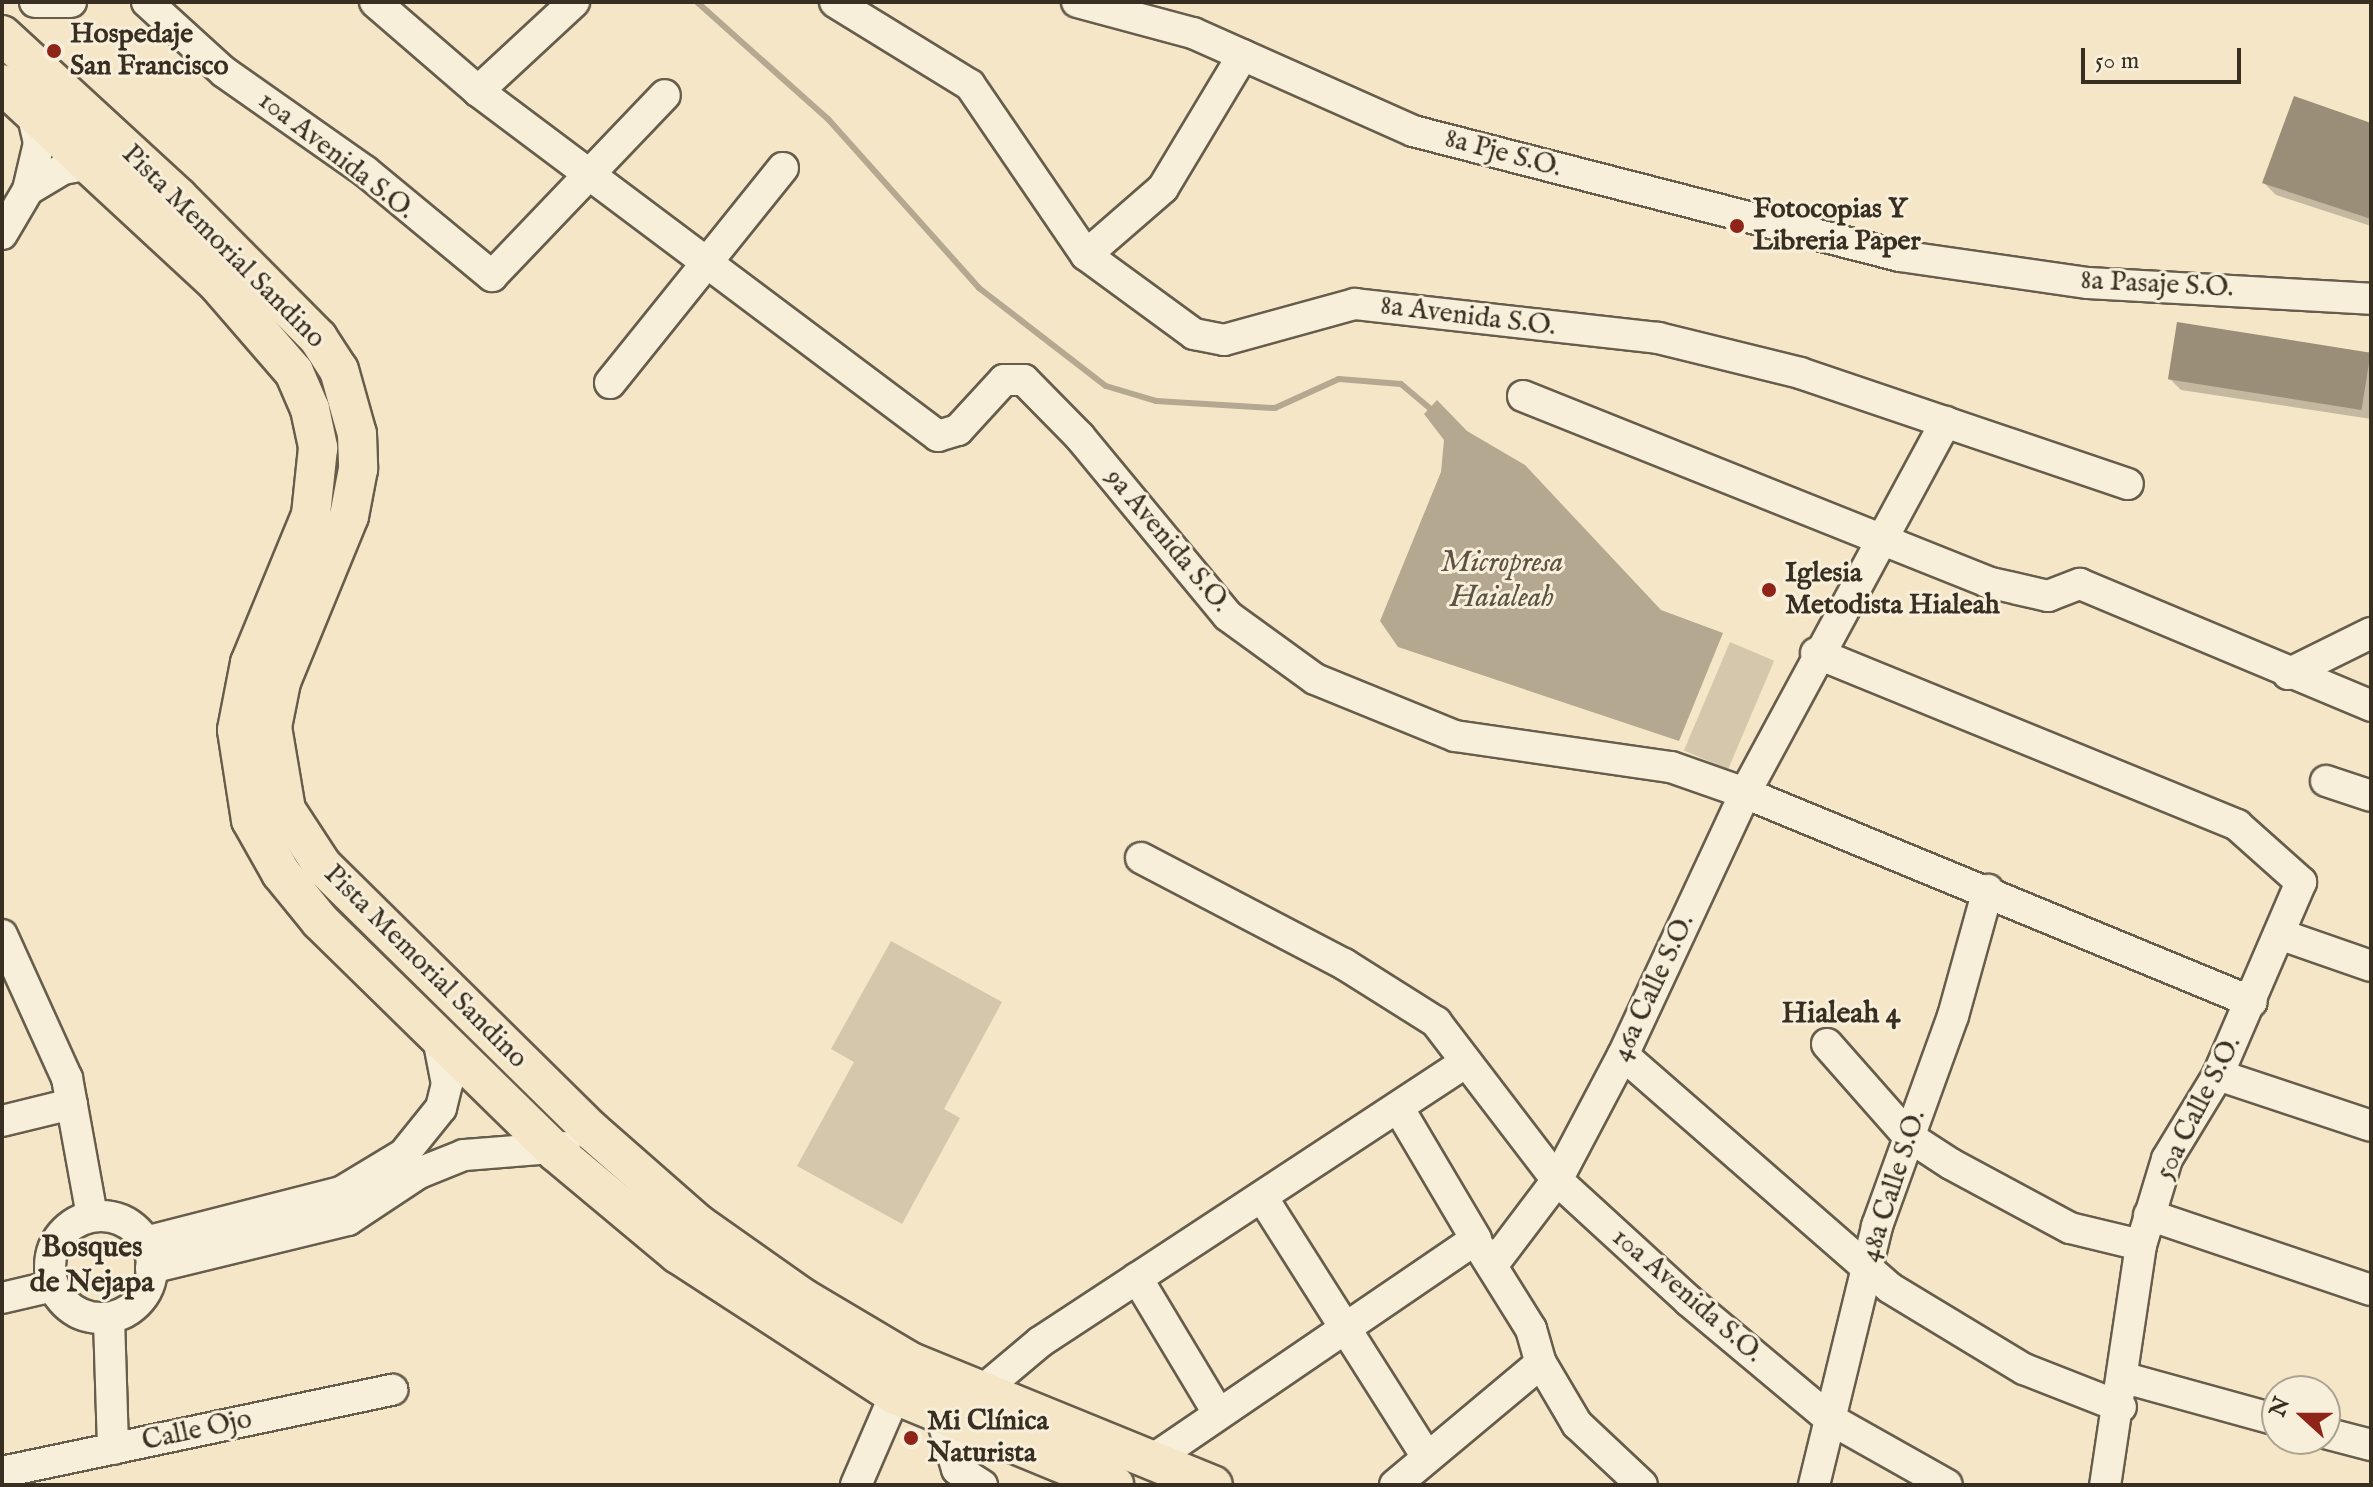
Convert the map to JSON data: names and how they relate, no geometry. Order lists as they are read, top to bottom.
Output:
{
  "streets": {
    "main road": ["Pista Memorial Sandino"],
    "street": [
      "8a Pje S.O.",
      "10a Avenida S.O.",
      "8a Pasaje S.O.",
      "8a Avenida S.O.",
      "9a Avenida S.O.",
      "46a Calle S.O.",
      "50a Calle S.O.",
      "48a Calle S.O.",
      "Calle Ojo"
    ]
  },
  "crossings": [
    ["8a Pje S.O.", "8a Pasaje S.O."],
    ["10a Avenida S.O.", "46a Calle S.O."],
    ["10a Avenida S.O.", "48a Calle S.O."],
    ["8a Avenida S.O.", "46a Calle S.O."],
    ["9a Avenida S.O.", "46a Calle S.O."],
    ["9a Avenida S.O.", "50a Calle S.O."],
    ["9a Avenida S.O.", "48a Calle S.O."],
    ["46a Calle S.O.", "50a Calle S.O."]
  ],
  "districts": ["Hialeah 4", "Bosques de Nejapa"],
  "water": ["Micropresa Haialeah"],
  "places": [
    "Hospedaje San Francisco",
    "Fotocopias Y Libreria Paper",
    "Iglesia Metodista Hialeah",
    "Mi Clínica Naturista"
  ],
  "scale_bar": "50 m",
  "north": "left"
}
